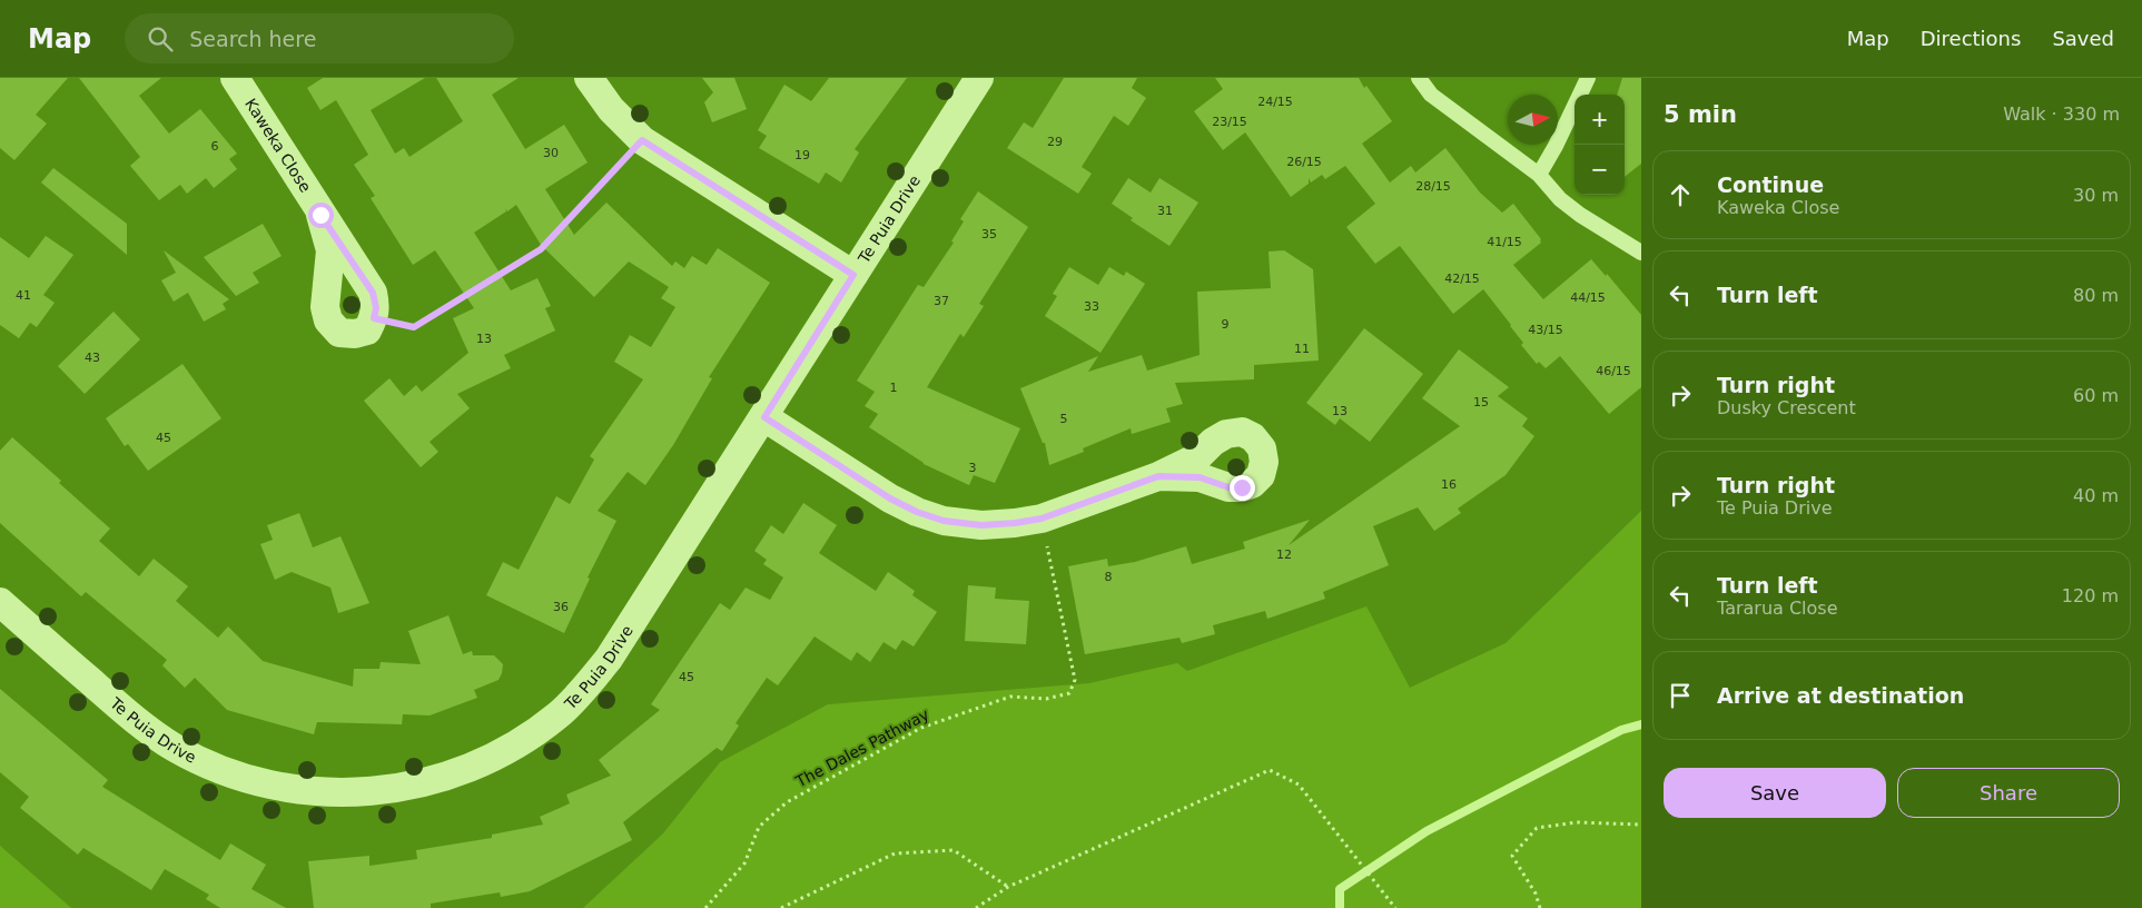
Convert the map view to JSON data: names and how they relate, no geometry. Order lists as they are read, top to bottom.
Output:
{
  "streets": {
    "street": ["Kaweka Close", "Te Puia Drive"],
    "path": ["The Dales Pathway"]
  },
  "house_numbers": [
    "24/15",
    "23/15",
    "29",
    "6",
    "30",
    "19",
    "26/15",
    "28/15",
    "31",
    "35",
    "41/15",
    "42/15",
    "41",
    "44/15",
    "37",
    "33",
    "9",
    "43/15",
    "13",
    "11",
    "43",
    "46/15",
    "1",
    "15",
    "13",
    "5",
    "45",
    "3",
    "16",
    "12",
    "8",
    "36",
    "45"
  ],
  "north": "right",
  "page": {
    "header": "Map",
    "search": "Search here",
    "nav": ["Map", "Directions", "Saved"],
    "heading": ["5 min", "Walk · 330 m"],
    "map_buttons": ["+", "−"],
    "list": [
      ["Continue", "Kaweka Close", "30 m"],
      ["Turn left", "80 m"],
      ["Turn right", "Dusky Crescent", "60 m"],
      ["Turn right", "Te Puia Drive", "40 m"],
      ["Turn left", "Tararua Close", "120 m"],
      "Arrive at destination"
    ],
    "buttons": ["Save", "Share"]
  }
}
